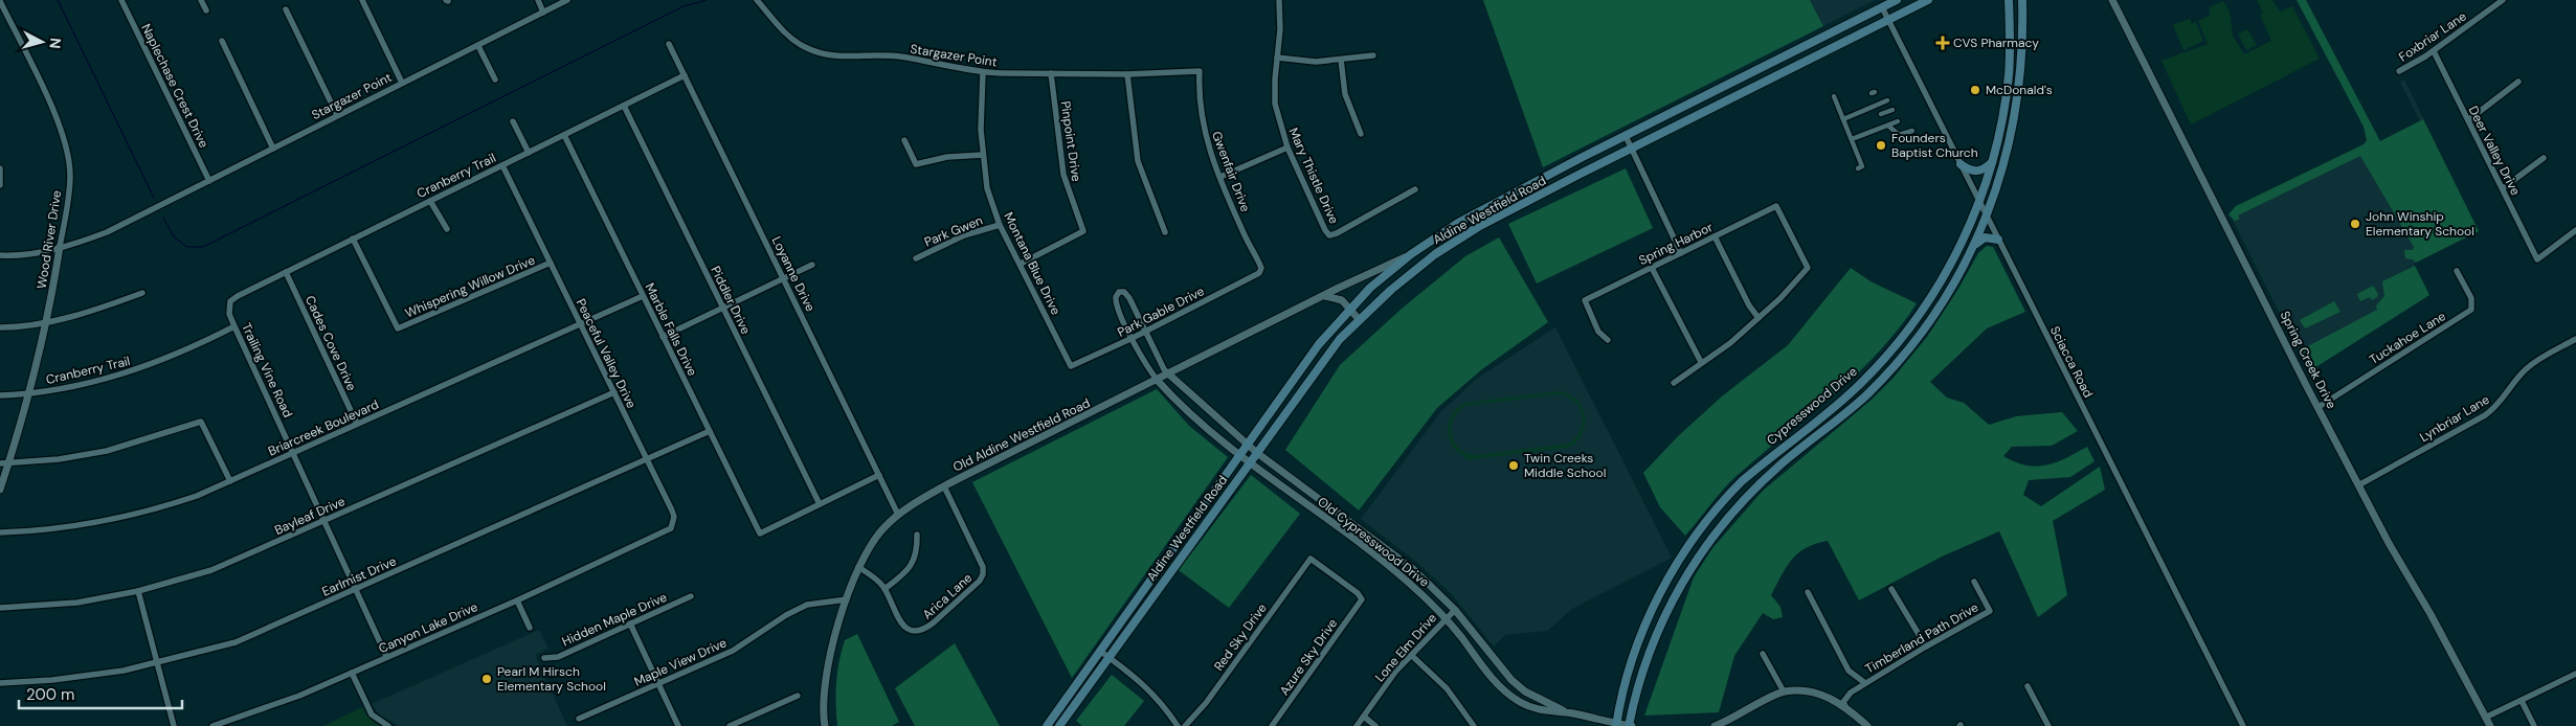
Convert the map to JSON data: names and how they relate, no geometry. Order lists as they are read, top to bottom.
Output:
{
  "streets": {
    "main road": ["Aldine Westfield Road", "Cypresswood Drive"],
    "street": [
      "Foxbriar Lane",
      "Stargazer Point",
      "Naplechase Crest Drive",
      "Pinpoint Drive",
      "Deer Valley Drive",
      "Gwenfair Drive",
      "Cranberry Trail",
      "Mary Thistle Drive",
      "Park Gwen",
      "Wood River Drive",
      "Spring Harbor",
      "Montana Blue Drive",
      "Loyanne Drive",
      "Whispering Willow Drive",
      "Piddler Drive",
      "Park Gable Drive",
      "Marble Falls Drive",
      "Tuckahoe Lane",
      "Cades Cove Drive",
      "Peaceful Valley Drive",
      "Spring Creek Drive",
      "Sciacca Road",
      "Trailing Vine Road",
      "Lynbriar Lane",
      "Briarcreek Boulevard",
      "Old Aldine Westfield Road",
      "Bayleaf Drive",
      "Old Cypresswood Drive",
      "Earlmist Drive",
      "Arica Lane",
      "Hidden Maple Drive",
      "Canyon Lake Drive",
      "Red Sky Drive",
      "Timberland Path Drive",
      "Lone Elm Drive",
      "Azure Sky Drive",
      "Maple View Drive"
    ]
  },
  "crossings": [
    ["Foxbriar Lane", "Deer Valley Drive"],
    ["Stargazer Point", "Naplechase Crest Drive"],
    ["Stargazer Point", "Pinpoint Drive"],
    ["Stargazer Point", "Gwenfair Drive"],
    ["Stargazer Point", "Wood River Drive"],
    ["Stargazer Point", "Montana Blue Drive"],
    ["Pinpoint Drive", "Montana Blue Drive"],
    ["Gwenfair Drive", "Park Gable Drive"],
    ["Cranberry Trail", "Wood River Drive"],
    ["Cranberry Trail", "Loyanne Drive"],
    ["Cranberry Trail", "Whispering Willow Drive"],
    ["Cranberry Trail", "Piddler Drive"],
    ["Cranberry Trail", "Marble Falls Drive"],
    ["Cranberry Trail", "Cades Cove Drive"],
    ["Cranberry Trail", "Peaceful Valley Drive"],
    ["Cranberry Trail", "Trailing Vine Road"],
    ["Aldine Westfield Road", "Sciacca Road"],
    ["Aldine Westfield Road", "Old Aldine Westfield Road"],
    ["Aldine Westfield Road", "Old Cypresswood Drive"],
    ["Park Gwen", "Montana Blue Drive"],
    ["Montana Blue Drive", "Park Gable Drive"],
    ["Loyanne Drive", "Old Aldine Westfield Road"],
    ["Whispering Willow Drive", "Peaceful Valley Drive"],
    ["Piddler Drive", "Marble Falls Drive"],
    ["Marble Falls Drive", "Briarcreek Boulevard"],
    ["Marble Falls Drive", "Earlmist Drive"],
    ["Tuckahoe Lane", "Spring Creek Drive"],
    ["Cades Cove Drive", "Briarcreek Boulevard"],
    ["Peaceful Valley Drive", "Briarcreek Boulevard"],
    ["Peaceful Valley Drive", "Bayleaf Drive"],
    ["Peaceful Valley Drive", "Earlmist Drive"],
    ["Peaceful Valley Drive", "Canyon Lake Drive"],
    ["Spring Creek Drive", "Lynbriar Lane"],
    ["Sciacca Road", "Cypresswood Drive"],
    ["Trailing Vine Road", "Briarcreek Boulevard"],
    ["Trailing Vine Road", "Bayleaf Drive"],
    ["Trailing Vine Road", "Earlmist Drive"],
    ["Trailing Vine Road", "Canyon Lake Drive"],
    ["Cypresswood Drive", "Old Cypresswood Drive"],
    ["Old Aldine Westfield Road", "Old Cypresswood Drive"],
    ["Old Aldine Westfield Road", "Arica Lane"],
    ["Old Aldine Westfield Road", "Maple View Drive"],
    ["Old Cypresswood Drive", "Lone Elm Drive"],
    ["Red Sky Drive", "Azure Sky Drive"]
  ],
  "places": {
    "health": ["CVS Pharmacy"],
    "other": [
      "McDonald's",
      "Founders Baptist Church",
      "John Winship Elementary School",
      "Twin Creeks Middle School",
      "Pearl M Hirsch Elementary School"
    ]
  },
  "scale_bar": "200 m",
  "north": "right"
}
